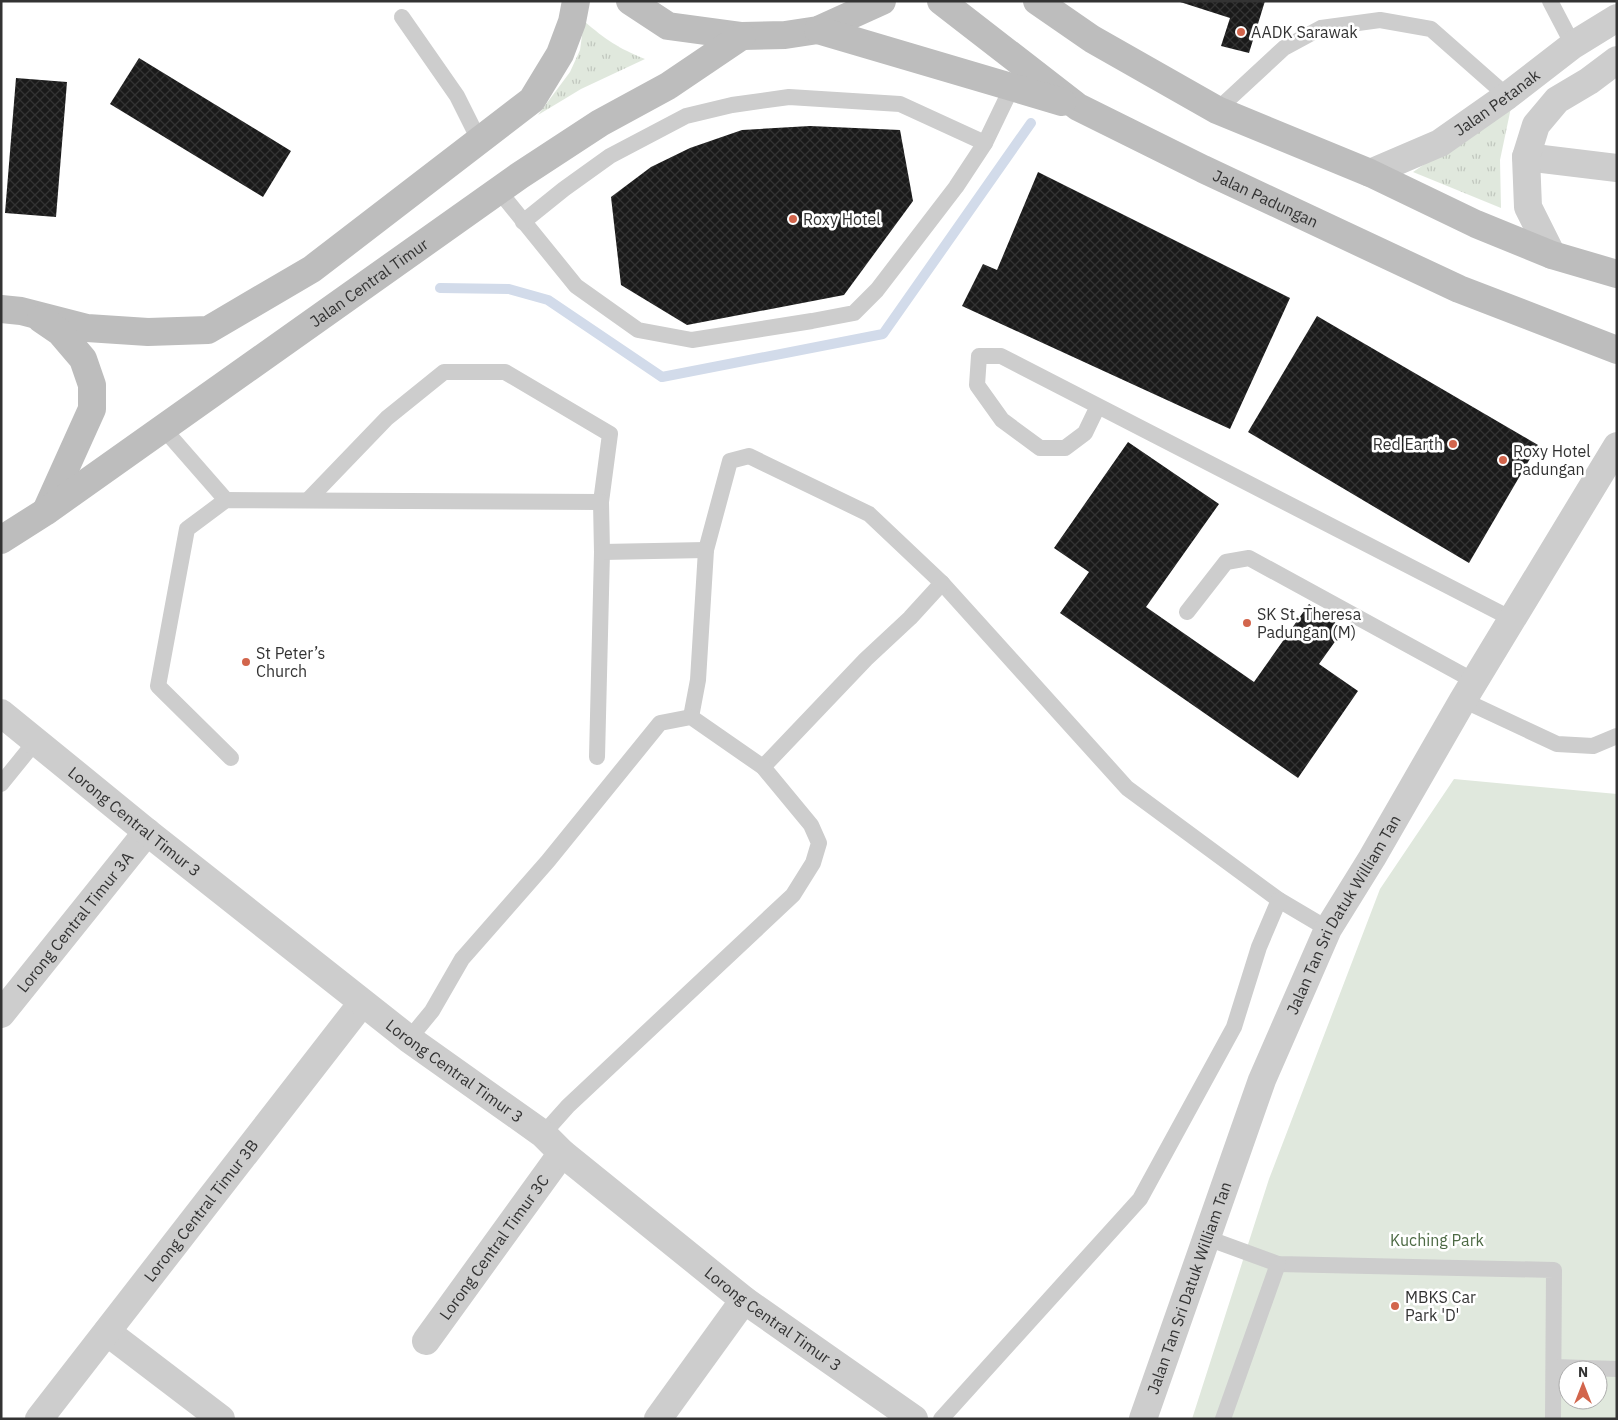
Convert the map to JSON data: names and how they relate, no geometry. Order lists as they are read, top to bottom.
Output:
{
  "streets": {
    "main road": ["Jalan Padungan", "Jalan Central Timur"],
    "street": [
      "Jalan Petanak",
      "Lorong Central Timur 3",
      "Jalan Tan Sri Datuk William Tan",
      "Lorong Central Timur 3A",
      "Lorong Central Timur 3B",
      "Lorong Central Timur 3C"
    ]
  },
  "crossings": [
    ["Lorong Central Timur 3", "Lorong Central Timur 3A"],
    ["Lorong Central Timur 3", "Lorong Central Timur 3B"],
    ["Lorong Central Timur 3", "Lorong Central Timur 3C"]
  ],
  "parks": ["Kuching Park"],
  "places": [
    "AADK Sarawak",
    "Roxy Hotel",
    "Red Earth",
    "Roxy Hotel Padungan",
    "SK St. Theresa Padungan (M)",
    "St Peter’s Church",
    "MBKS Car Park 'D'"
  ],
  "north": "top"
}
